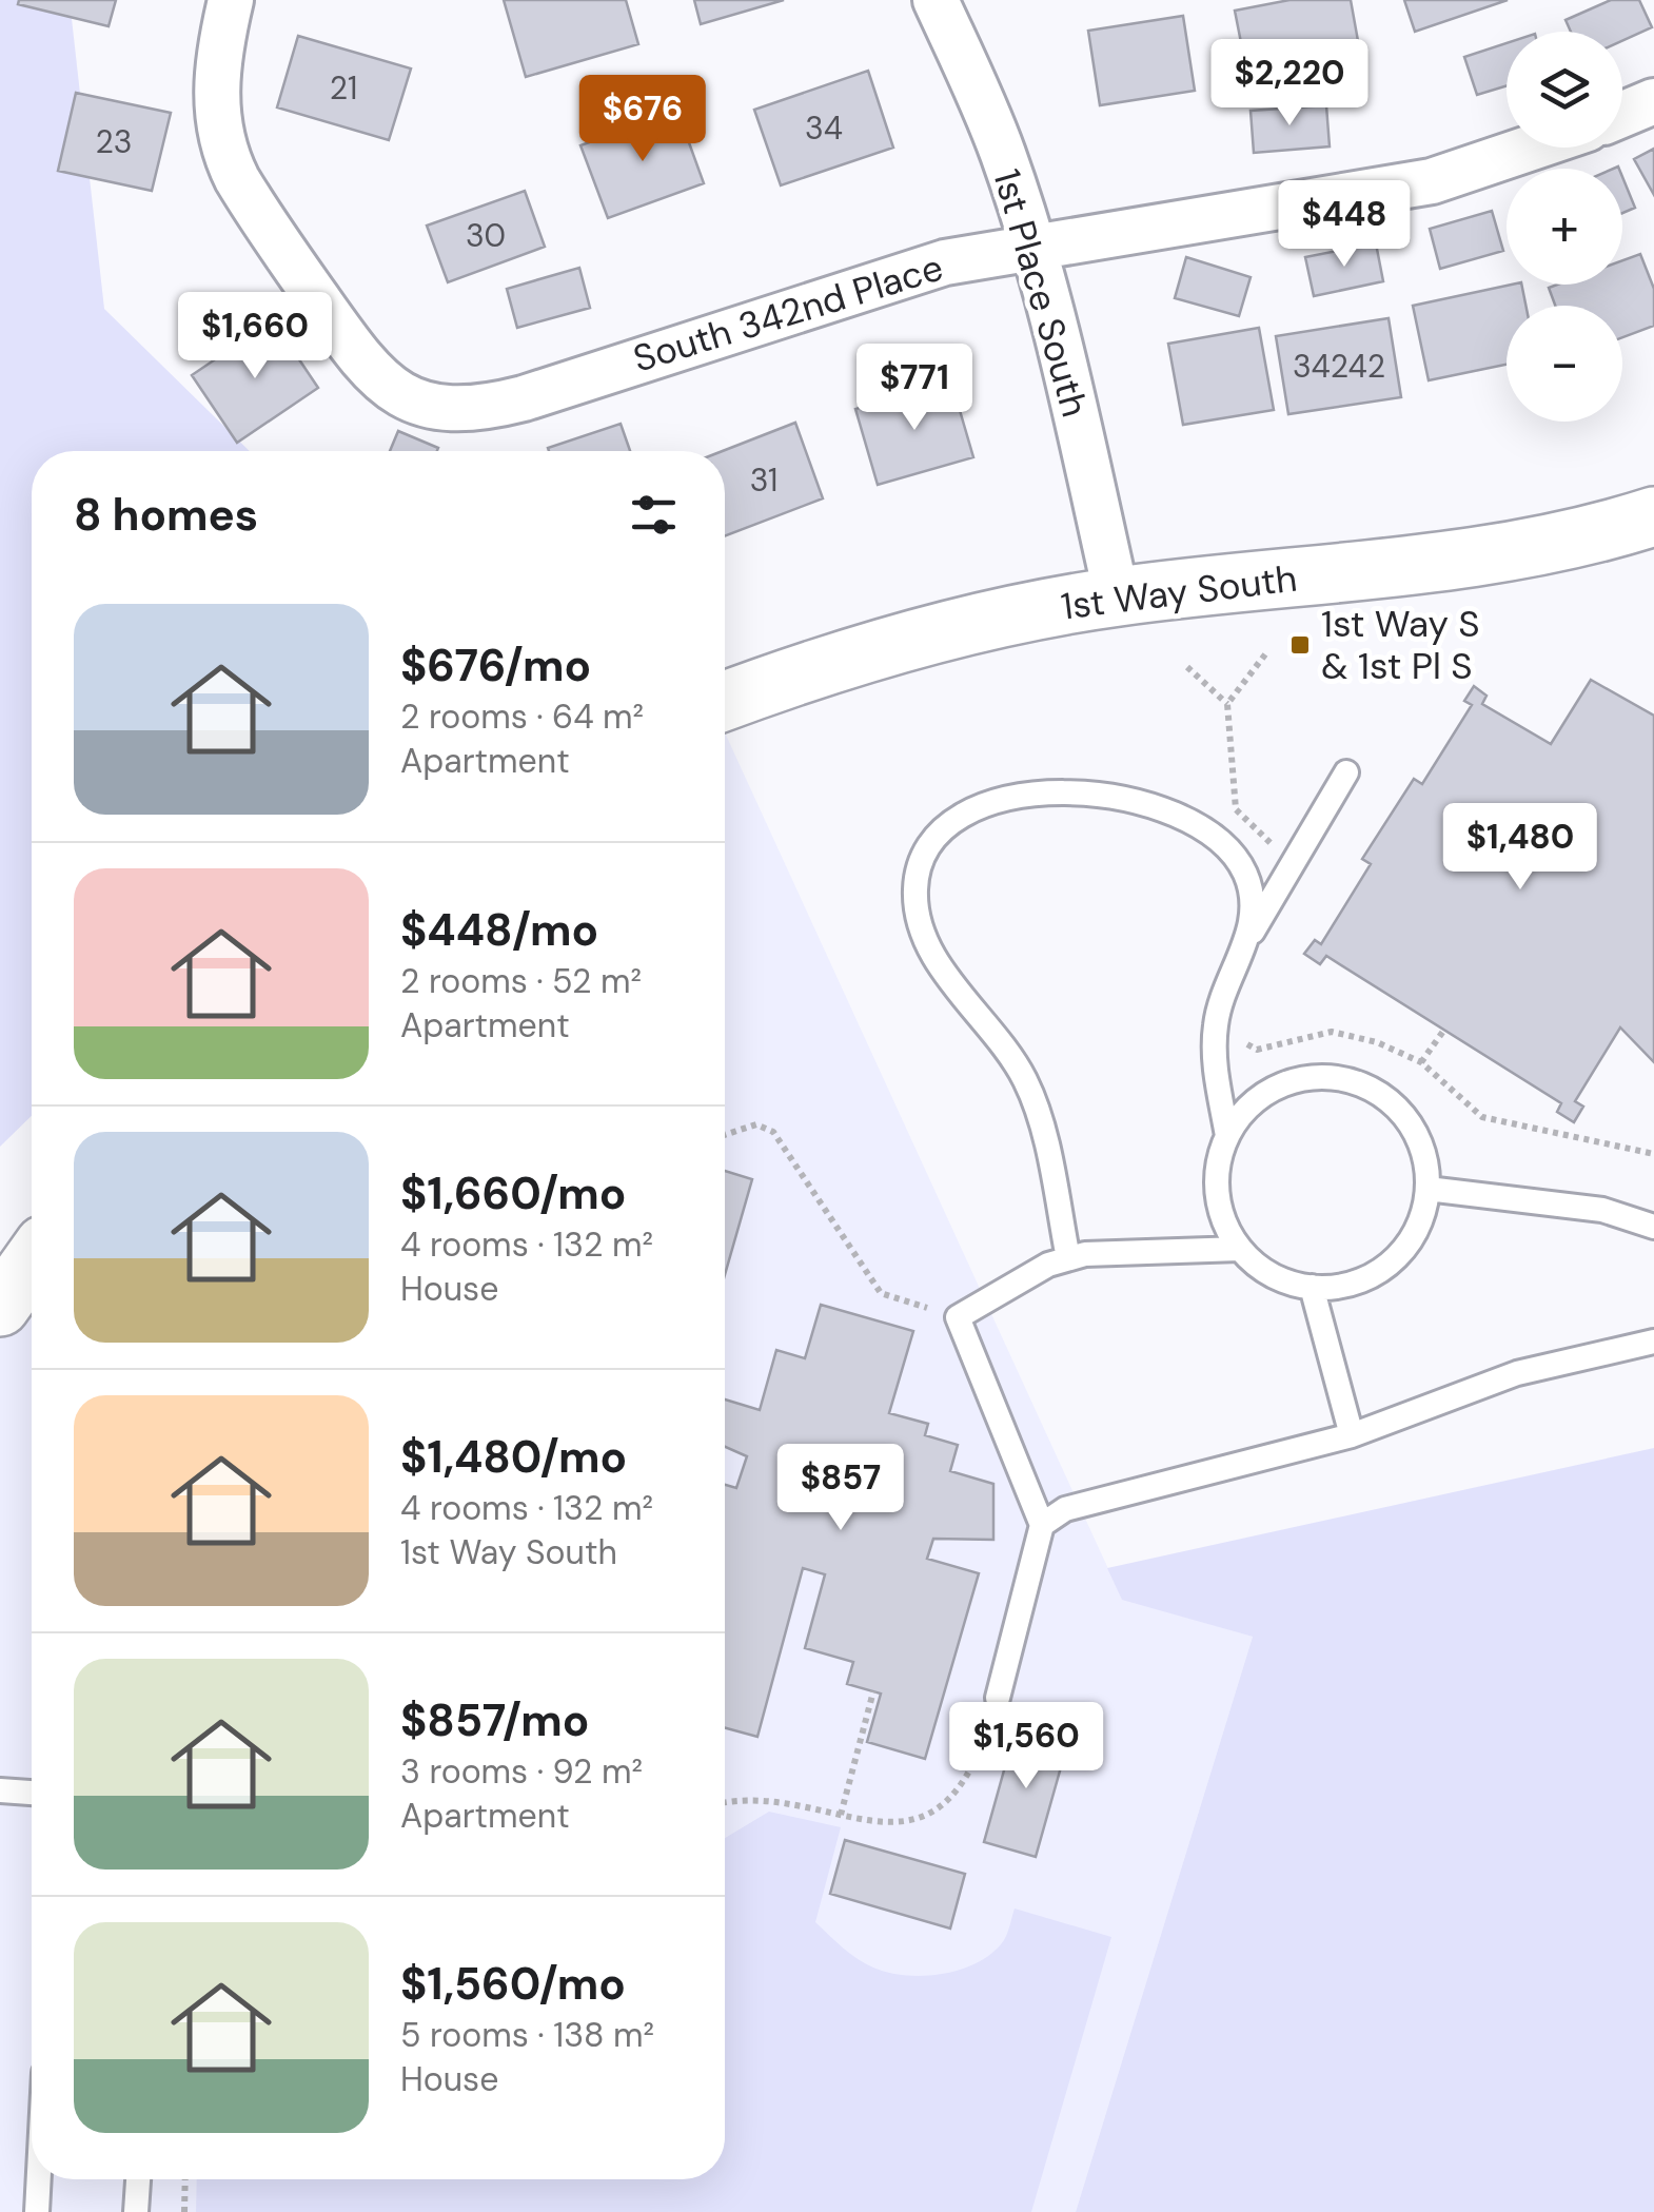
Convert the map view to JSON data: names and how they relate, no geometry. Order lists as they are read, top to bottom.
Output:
{
  "streets": {
    "main road": ["1st Way South"],
    "street": ["1st Place South", "South 342nd Place"]
  },
  "crossings": [
    ["1st Place South", "South 342nd Place"],
    ["1st Place South", "1st Way South"]
  ],
  "places": {
    "transit": ["1st Way S & 1st Pl S"]
  },
  "house_numbers": [
    "21",
    "34",
    "23",
    "30",
    "34242",
    "31"
  ],
  "page": {
    "map_buttons": ["+", "−"],
    "price": [
      "$2,220",
      "$676",
      "$448",
      "$1,660",
      "$771",
      "$1,480",
      "$857",
      "$1,560"
    ],
    "heading": "8 homes",
    "list": [
      {
        "name": "$676/mo",
        "note": "2 rooms · 64 m² · Apartment"
      },
      {
        "name": "$448/mo",
        "note": "2 rooms · 52 m² · Apartment"
      },
      {
        "name": "$1,660/mo",
        "note": "4 rooms · 132 m² · House"
      },
      {
        "name": "$1,480/mo",
        "note": "4 rooms · 132 m² · 1st Way South"
      },
      {
        "name": "$857/mo",
        "note": "3 rooms · 92 m² · Apartment"
      },
      {
        "name": "$1,560/mo",
        "note": "5 rooms · 138 m² · House"
      }
    ]
  }
}
